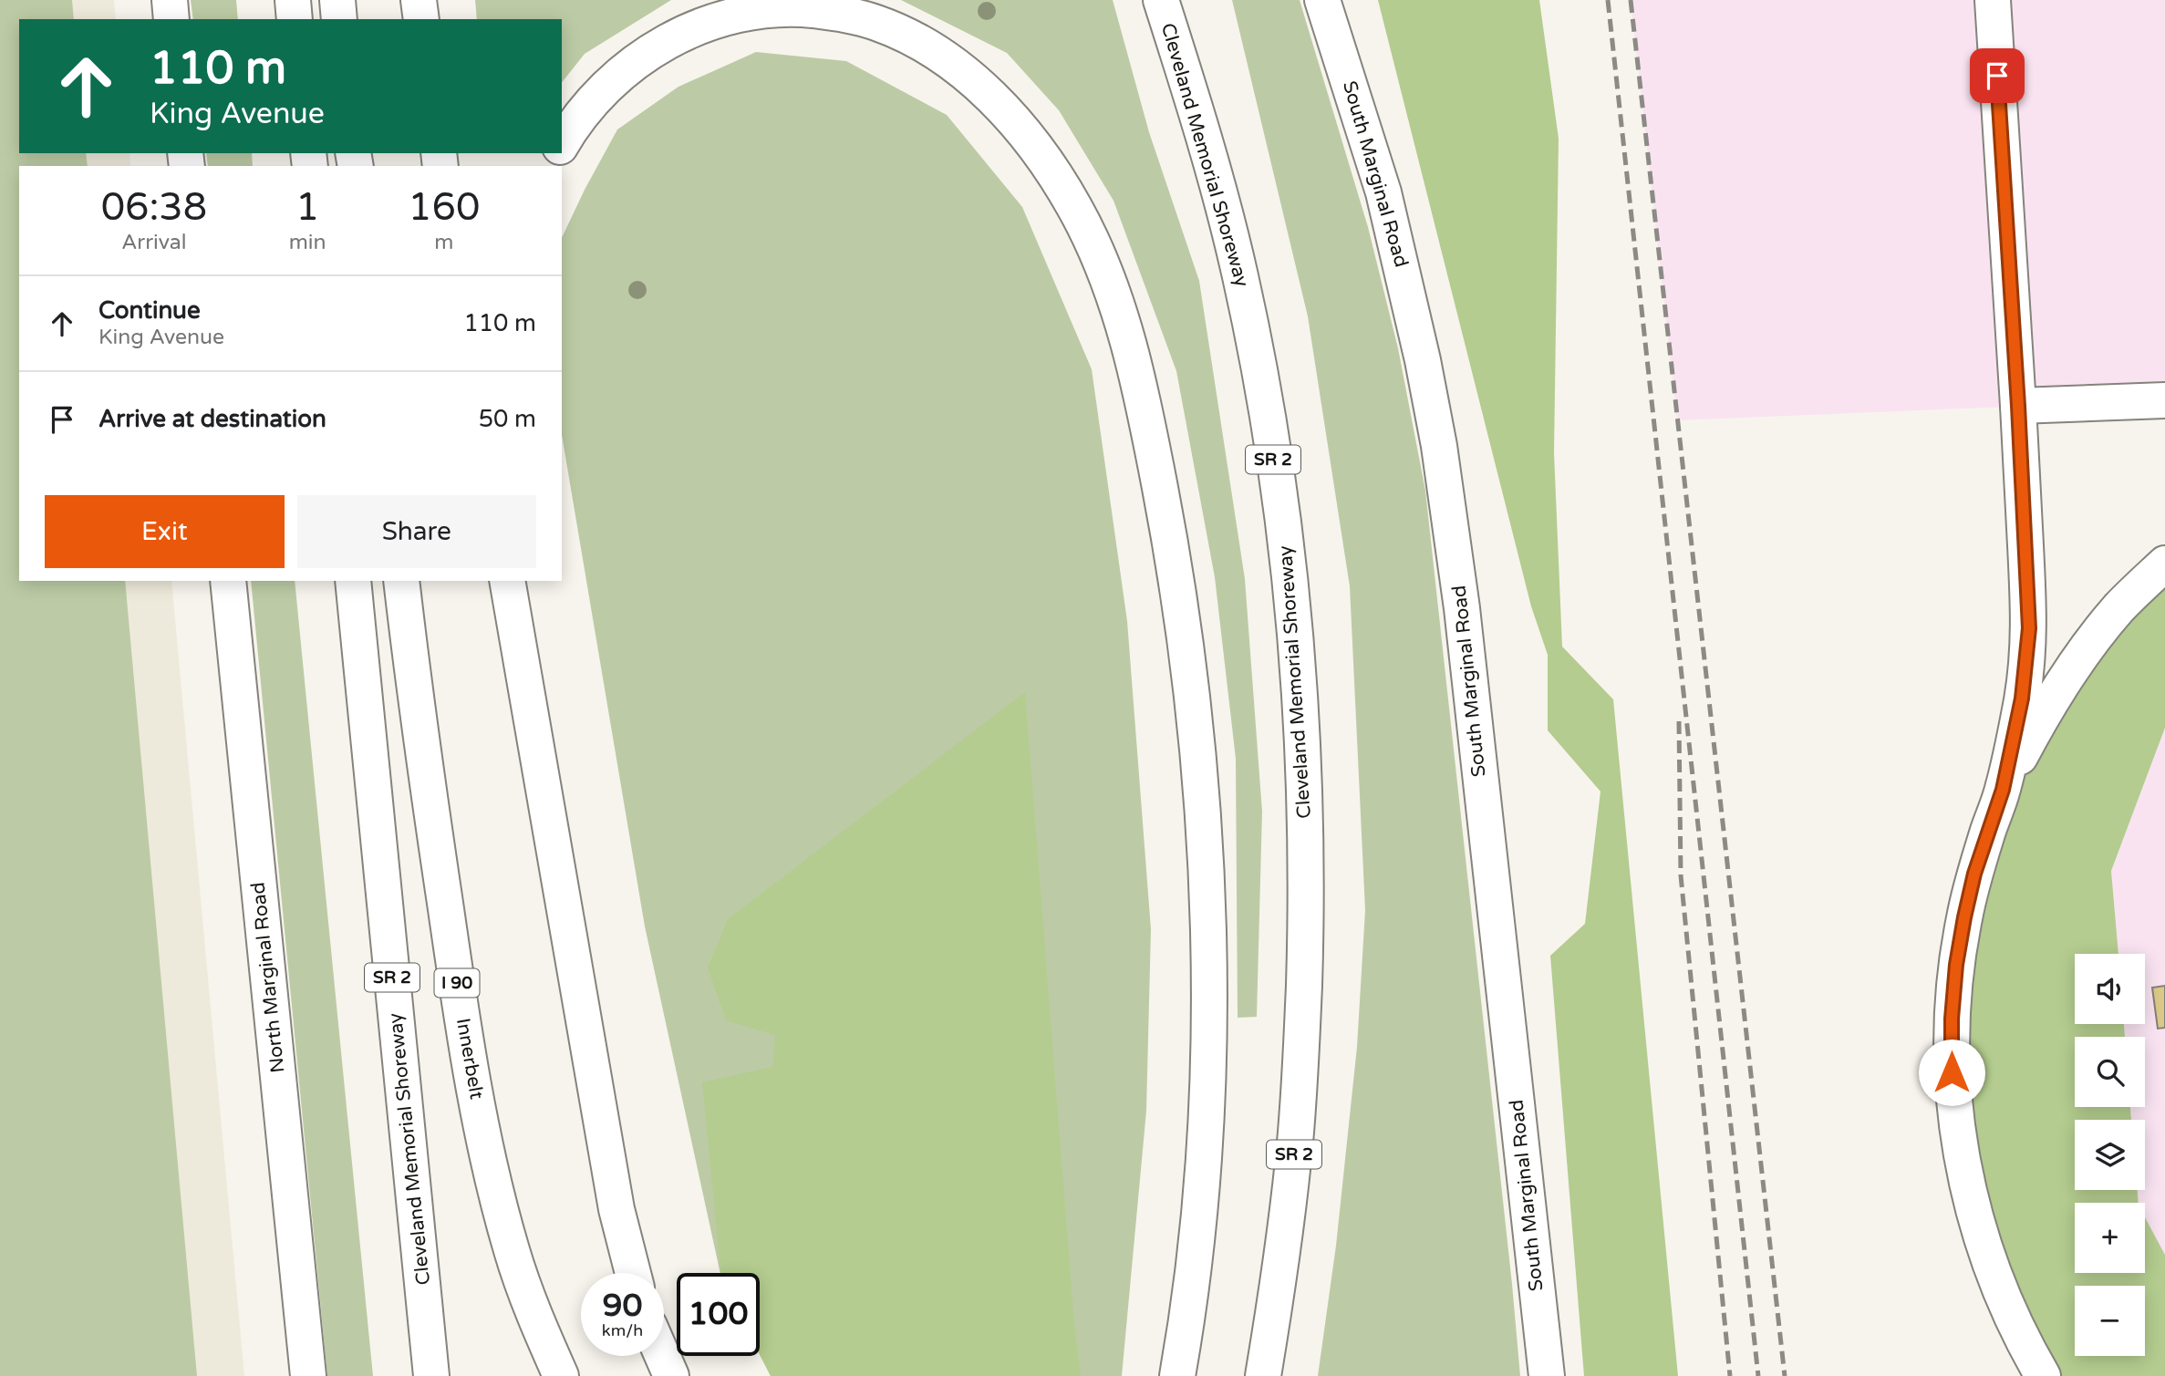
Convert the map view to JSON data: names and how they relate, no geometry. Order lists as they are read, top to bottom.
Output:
{
  "streets": {
    "main road": [
      "Cleveland Memorial Shoreway",
      "South Marginal Road",
      "SR 2",
      "North Marginal Road",
      "I 90",
      "Innerbelt"
    ]
  },
  "page": {
    "turn": ["110 m", "King Avenue"],
    "eta": [
      "06:38",
      "Arrival",
      "1",
      "min",
      "160",
      "m"
    ],
    "list": [
      {
        "name": "Continue",
        "note": "King Avenue",
        "value": "110 m"
      },
      {
        "name": "Arrive at destination",
        "value": "50 m"
      }
    ],
    "buttons": ["Exit", "Share"],
    "map_buttons": ["+", "−"],
    "speed": "90 km/h",
    "limit": "100"
  }
}
